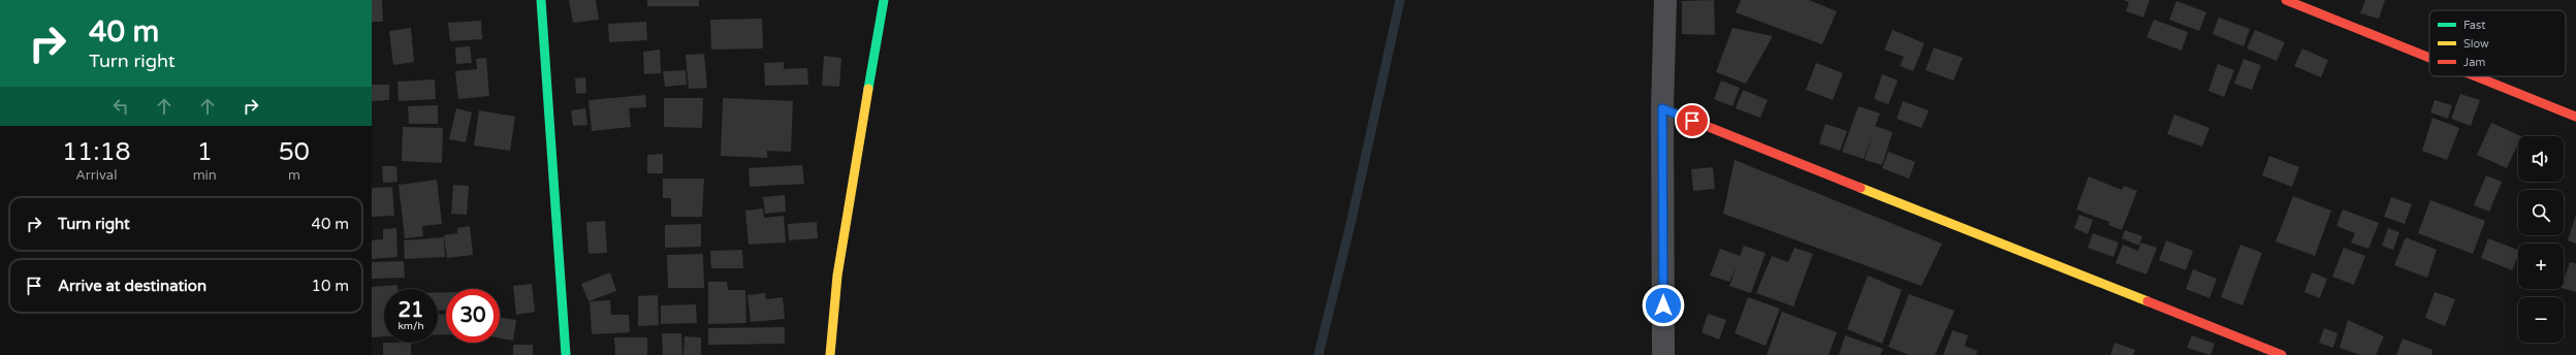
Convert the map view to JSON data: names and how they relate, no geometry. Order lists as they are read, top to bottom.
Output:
{
  "legend": ["Fast", "Slow", "Jam"],
  "page": {
    "turn": ["40 m", "Turn right"],
    "eta": [
      "11:18",
      "Arrival",
      "1",
      "min",
      "50",
      "m"
    ],
    "map_buttons": ["+", "−"],
    "list": [
      {
        "name": "Turn right",
        "value": "40 m"
      },
      {
        "name": "Arrive at destination",
        "value": "10 m"
      }
    ],
    "speed": "21 km/h",
    "limit": "30"
  }
}
